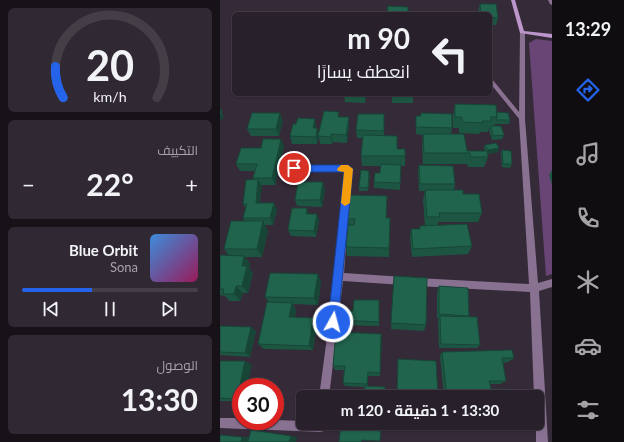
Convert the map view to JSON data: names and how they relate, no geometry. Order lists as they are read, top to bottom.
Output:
{
  "page": {
    "tabs": "13:29",
    "turn": ["90 m", "انعطف يسارًا"],
    "tile": [
      "التكييف",
      ["الوصول", "13:30"]
    ],
    "heat": ["−", "22°", "+"],
    "song": ["Blue Orbit", "Sona"],
    "limit": "30",
    "trip": "13:30 · 1 دقيقة · 120 m",
    "gauge": ["20", "km/h"]
  }
}
